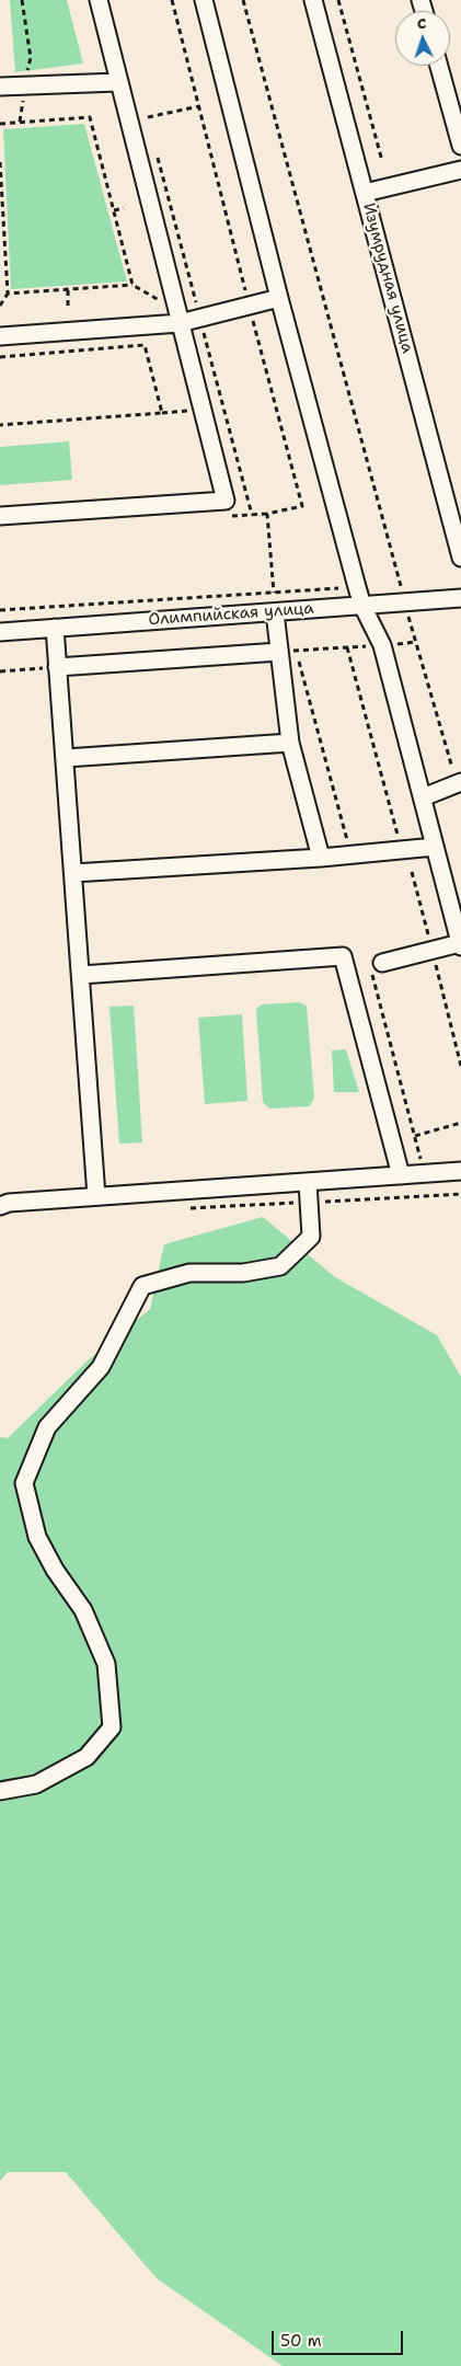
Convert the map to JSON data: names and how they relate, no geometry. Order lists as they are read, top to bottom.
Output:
{
  "streets": {
    "street": ["Изумрудная улица", "Олимпийская улица"]
  },
  "scale_bar": "50 m",
  "north": "top"
}
